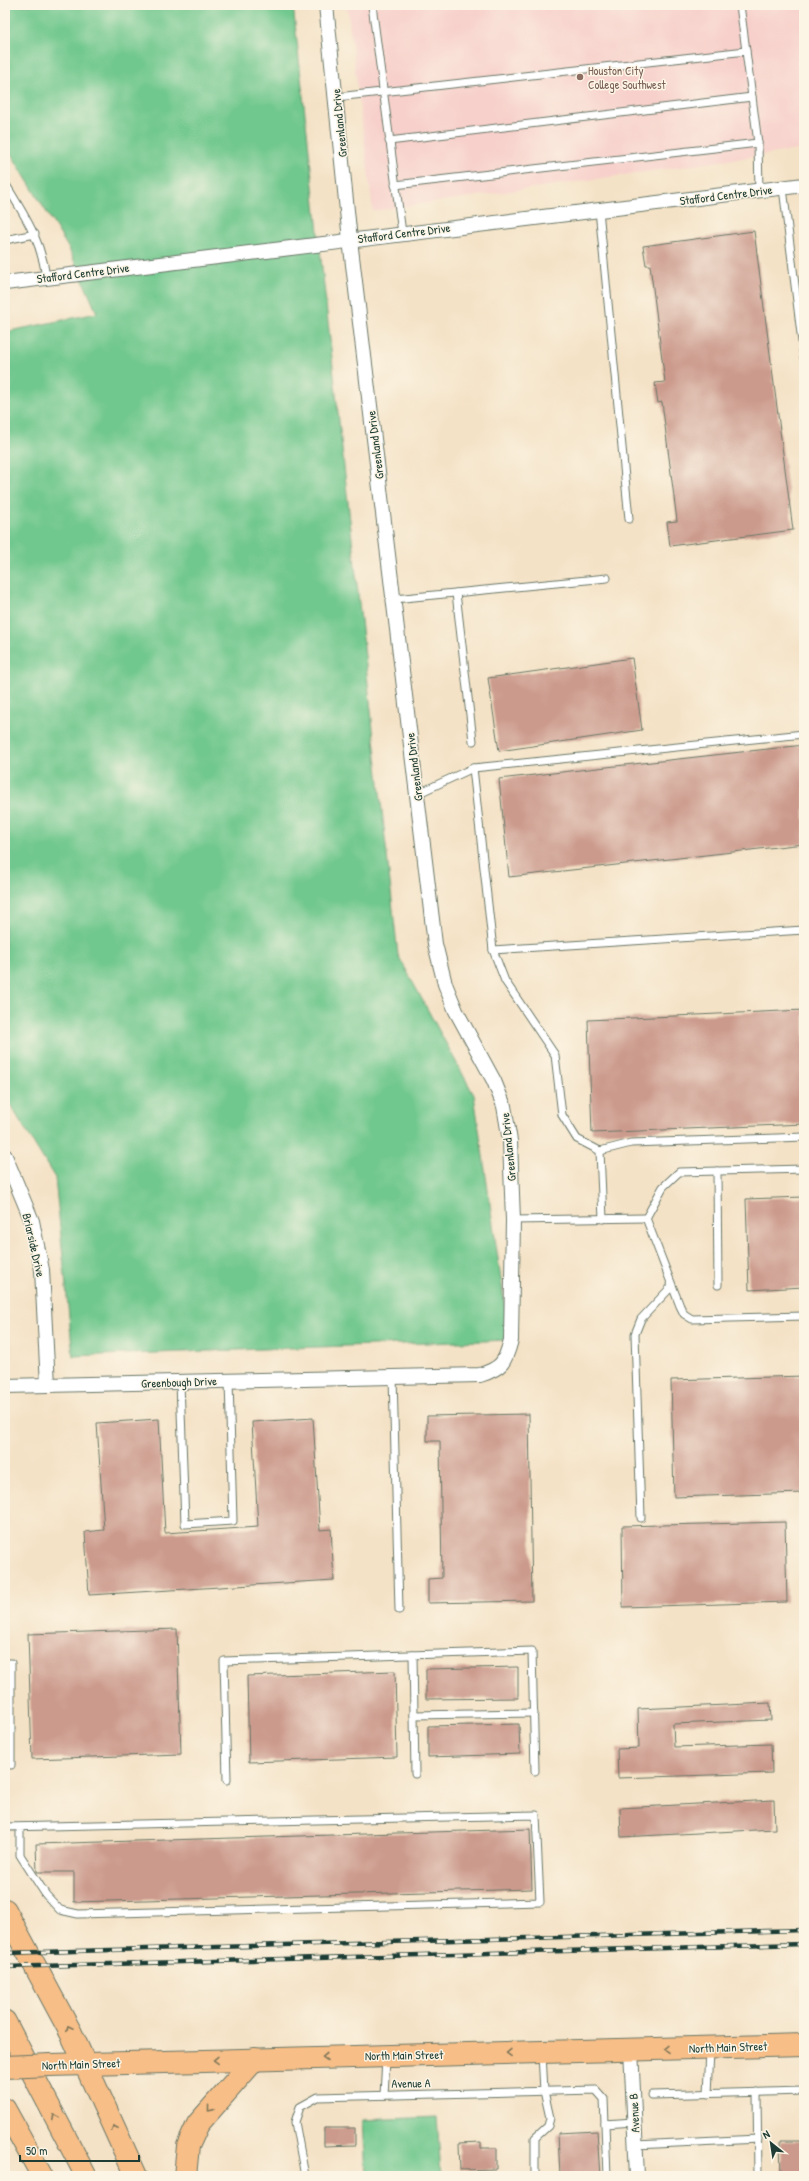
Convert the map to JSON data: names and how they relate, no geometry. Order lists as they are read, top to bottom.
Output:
{
  "streets": {
    "highway": ["North Main Street"],
    "street": [
      "Greenland Drive",
      "Stafford Centre Drive",
      "Briarside Drive",
      "Greenbough Drive",
      "Avenue B"
    ],
    "lane": ["Avenue A"]
  },
  "crossings": [
    ["Greenland Drive", "Stafford Centre Drive"],
    ["Greenland Drive", "Greenbough Drive"],
    ["Briarside Drive", "Greenbough Drive"],
    ["North Main Street", "Avenue B"]
  ],
  "one_way": ["North Main Street"],
  "places": ["Houston City College Southwest"],
  "scale_bar": "50 m",
  "north": "top left"
}
